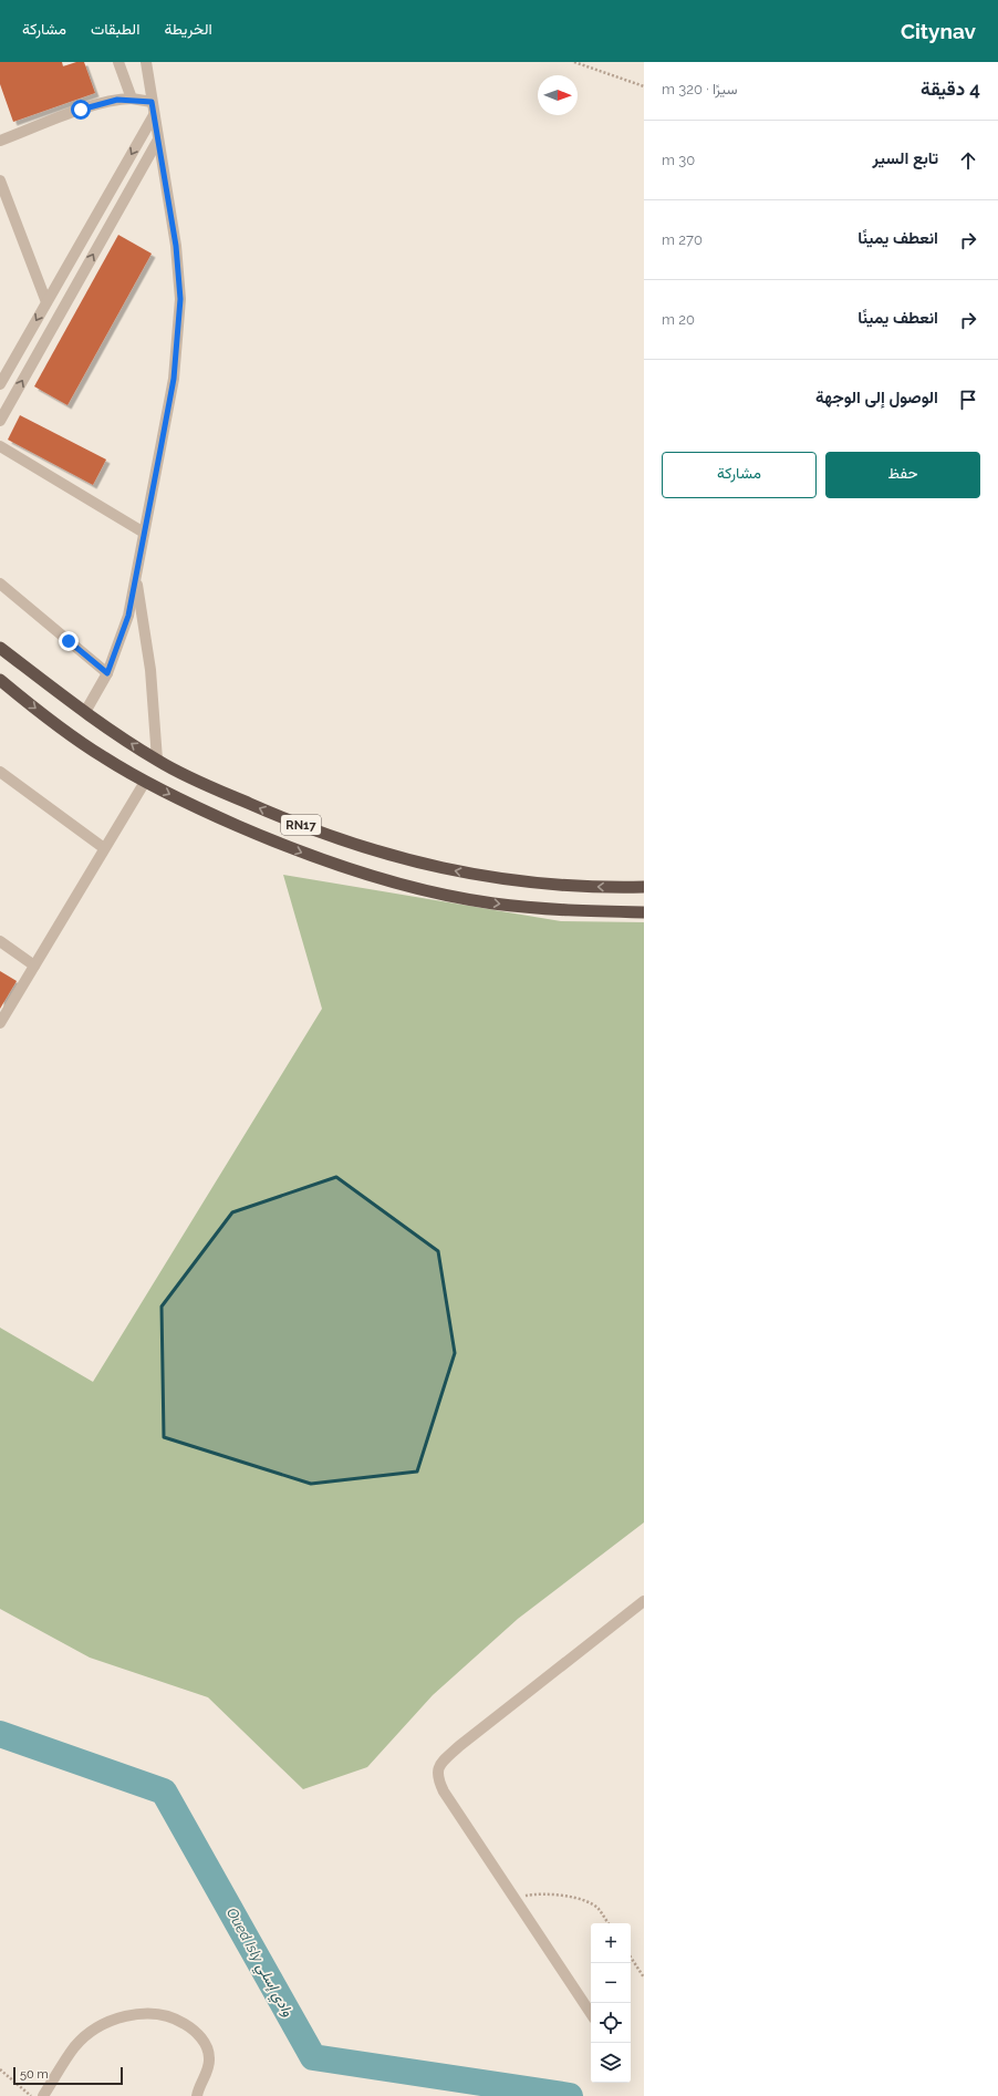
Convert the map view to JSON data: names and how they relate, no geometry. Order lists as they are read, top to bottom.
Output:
{
  "streets": {
    "highway": ["RN17"]
  },
  "water": ["Oued Isly وادي إسلي"],
  "scale_bar": "50 m",
  "north": "right",
  "page": {
    "header": "Citynav",
    "nav": ["الخريطة", "الطبقات", "مشاركة"],
    "heading": ["4 دقيقة", "سيرًا · 320 m"],
    "list": [
      ["تابع السير", "30 m"],
      ["انعطف يمينًا", "270 m"],
      ["انعطف يمينًا", "20 m"],
      "الوصول إلى الوجهة"
    ],
    "buttons": ["حفظ", "مشاركة"],
    "map_buttons": ["+", "−"],
    "scale": "50 m"
  }
}
